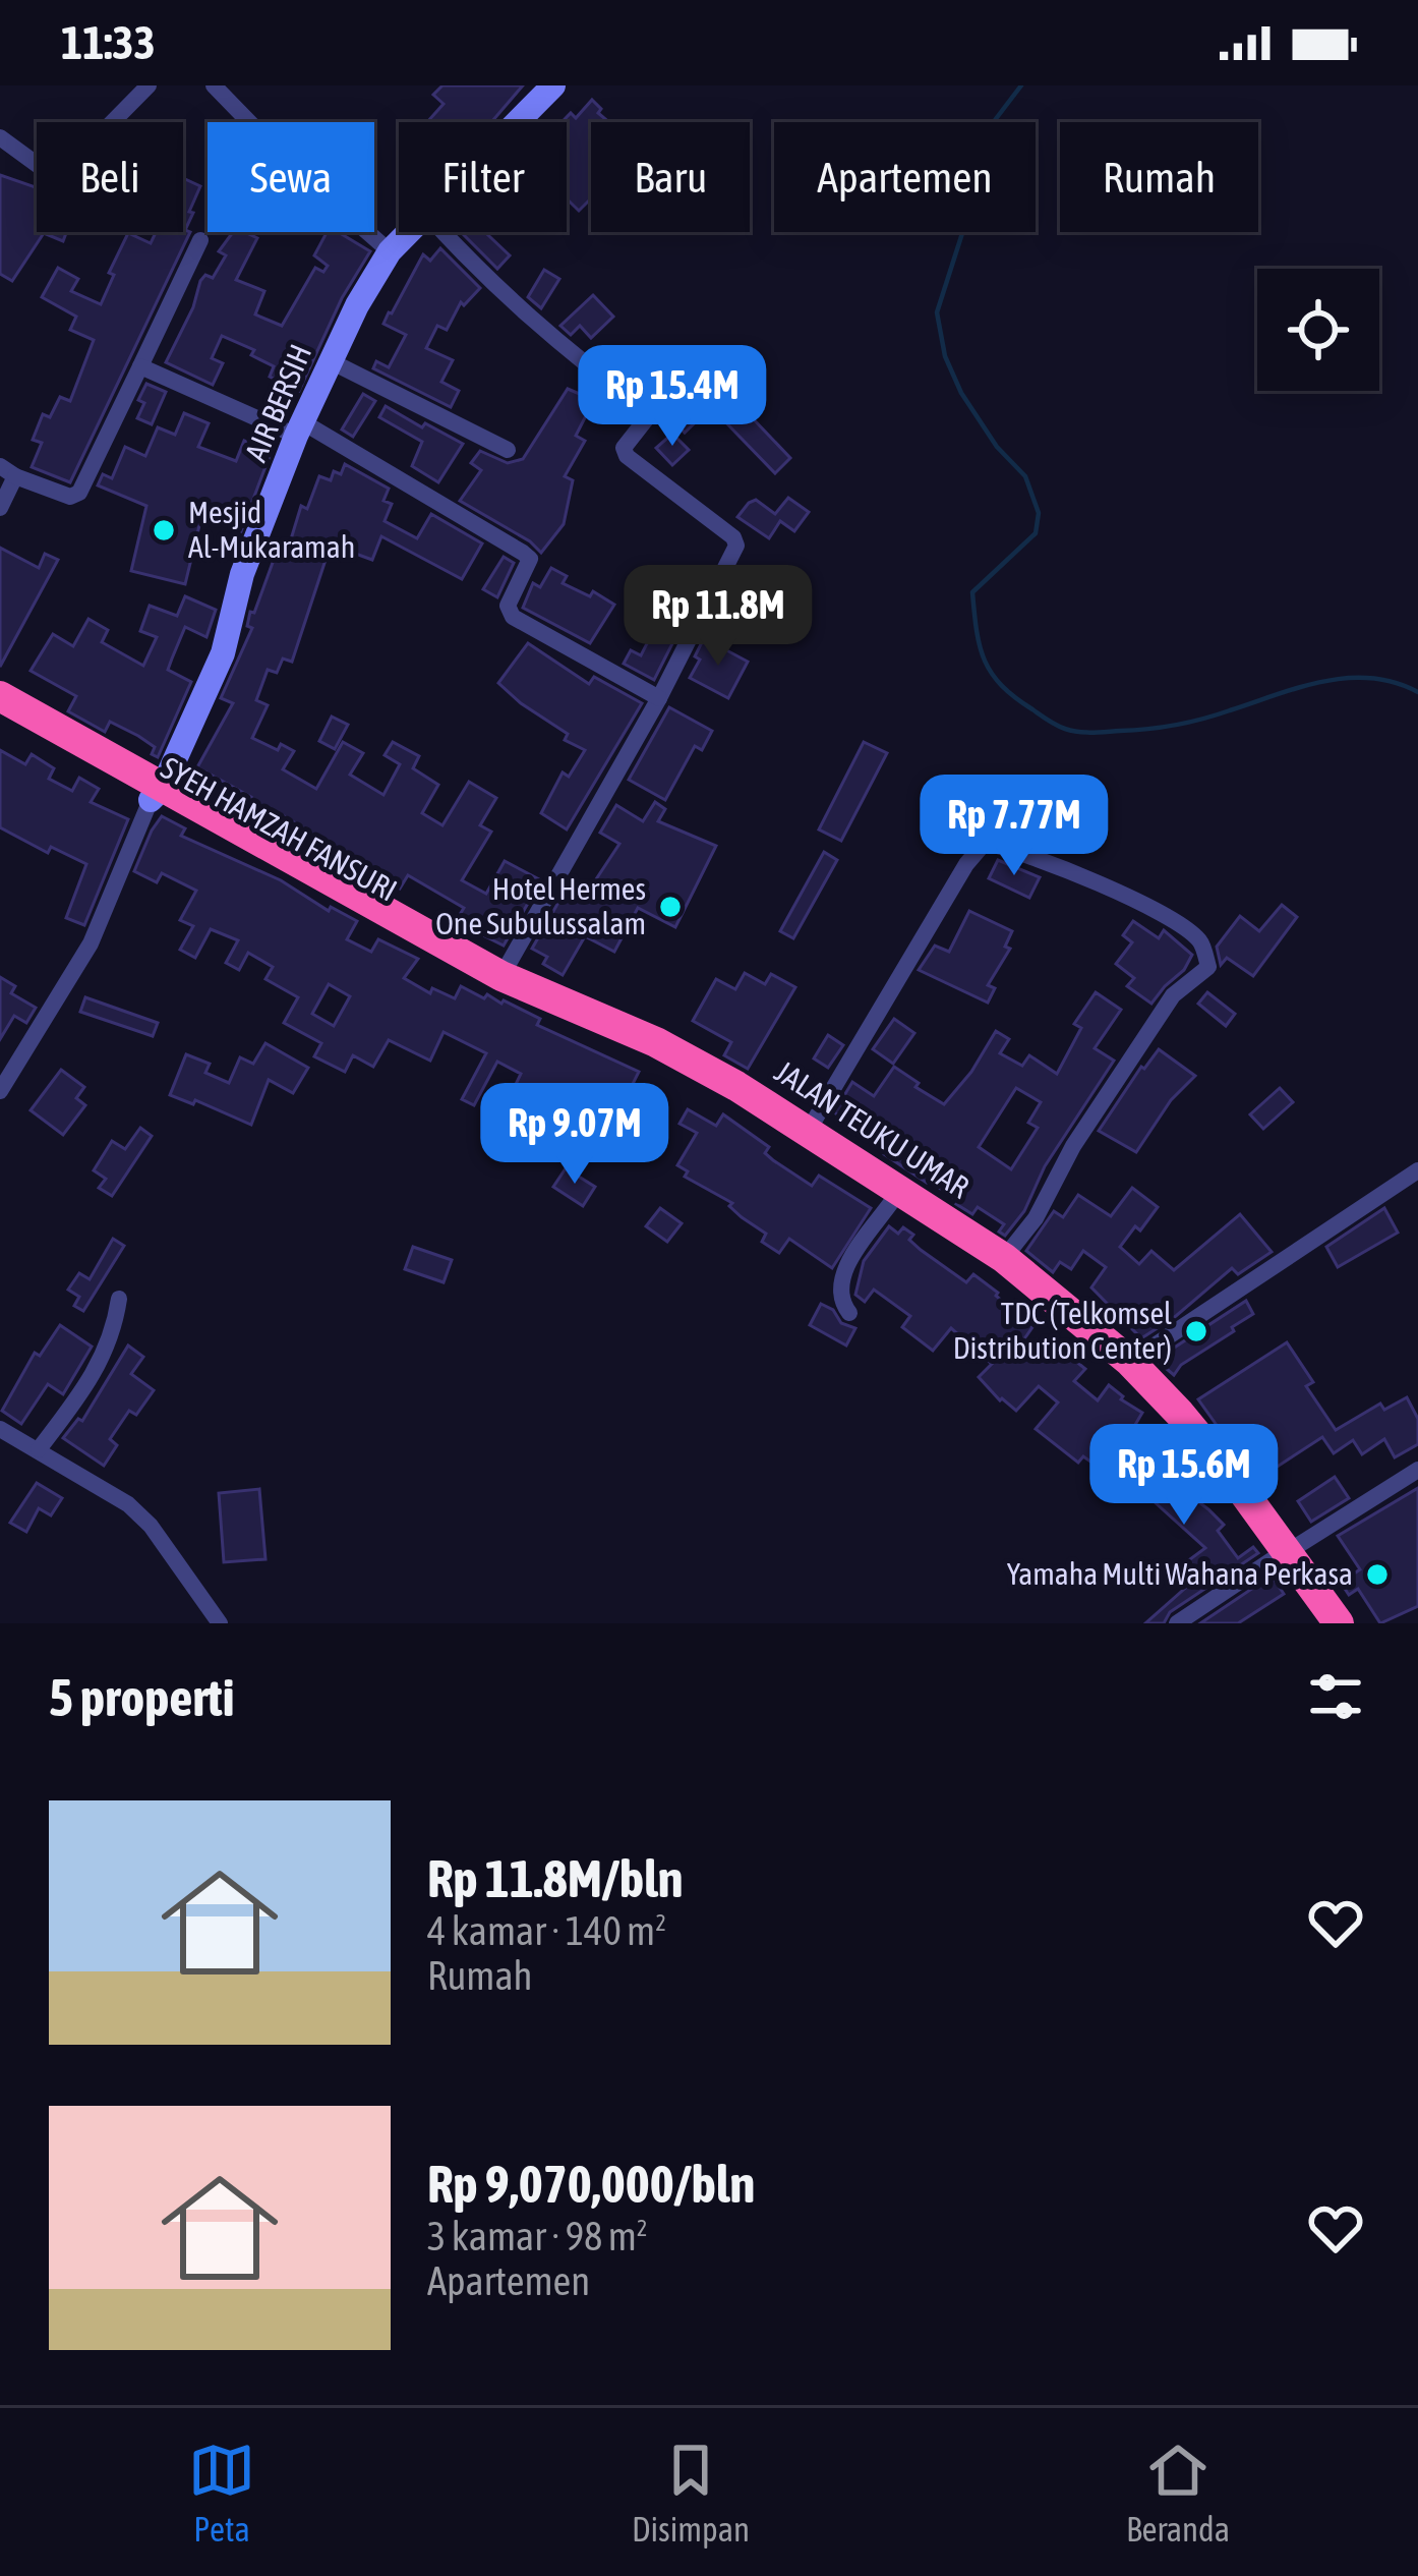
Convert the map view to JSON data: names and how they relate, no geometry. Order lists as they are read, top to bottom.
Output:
{
  "streets": {
    "highway": ["SYEH HAMZAH FANSURI", "JALAN TEUKU UMAR"],
    "street": ["AIR BERSIH"]
  },
  "crossings": [
    ["AIR BERSIH", "SYEH HAMZAH FANSURI"],
    ["AIR BERSIH", "JALAN TEUKU UMAR"],
    ["SYEH HAMZAH FANSURI", "JALAN TEUKU UMAR"]
  ],
  "places": [
    "Mesjid Al-Mukaramah",
    "Hotel Hermes One Subulussalam",
    "TDC (Telkomsel Distribution Center)",
    "Yamaha Multi Wahana Perkasa"
  ],
  "page": {
    "status": "11:33",
    "chip": [
      "Beli",
      "Sewa",
      "Filter",
      "Baru",
      "Apartemen",
      "Rumah"
    ],
    "price": [
      "Rp 15.4M",
      "Rp 11.8M",
      "Rp 7.77M",
      "Rp 9.07M",
      "Rp 15.6M"
    ],
    "heading": "5 properti",
    "list": [
      {
        "name": "Rp 11.8M/bln",
        "note": "4 kamar · 140 m² · Rumah"
      },
      {
        "name": "Rp 9,070,000/bln",
        "note": "3 kamar · 98 m² · Apartemen"
      }
    ],
    "tabs": ["Peta", "Disimpan", "Beranda"]
  }
}
